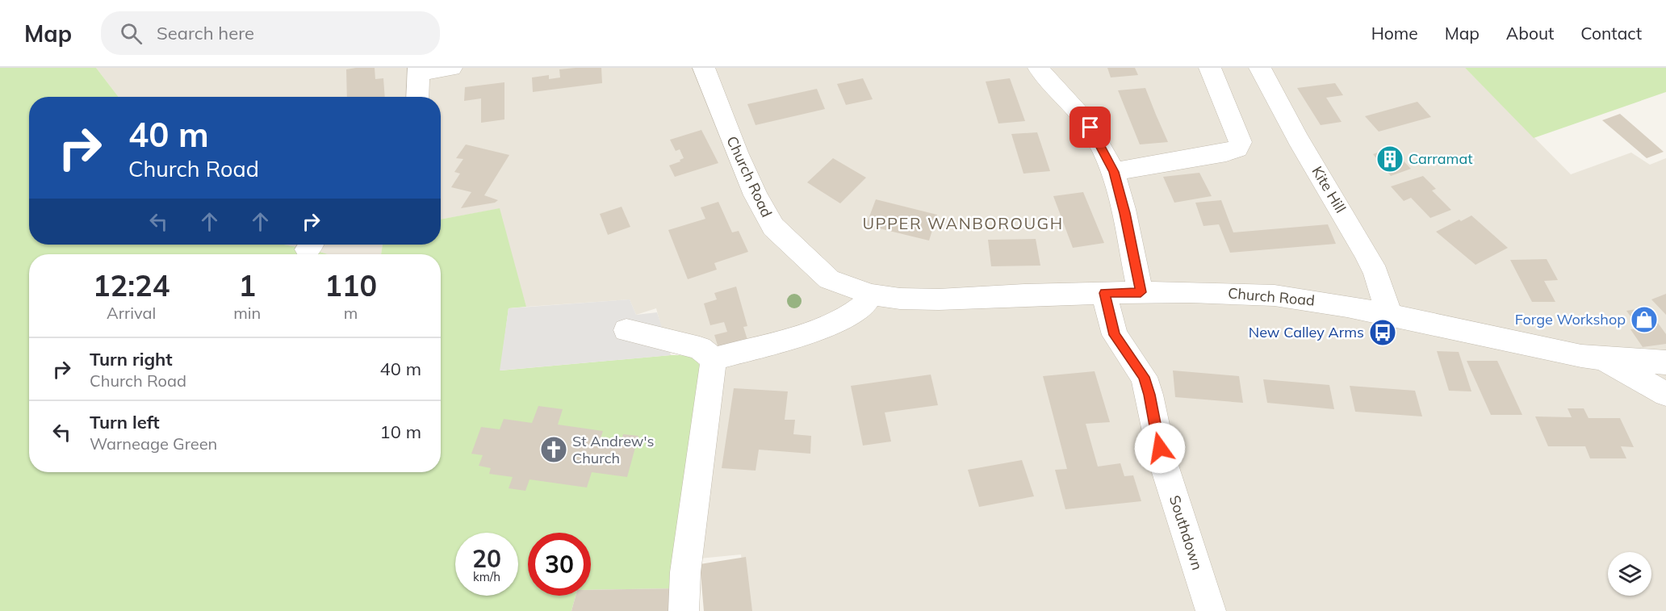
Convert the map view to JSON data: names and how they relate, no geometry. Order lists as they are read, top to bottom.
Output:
{
  "streets": {
    "street": ["Church Road", "Kite Hill", "Southdown"]
  },
  "crossings": [
    ["Church Road", "Kite Hill"],
    ["Church Road", "Southdown"]
  ],
  "districts": ["UPPER WANBOROUGH"],
  "places": {
    "building": ["Carramat"],
    "shop": ["Forge Workshop"],
    "bus stop": ["New Calley Arms"],
    "church": ["St Andrew's Church"]
  },
  "page": {
    "header": "Map",
    "search": "Search here",
    "nav": [
      "Home",
      "Map",
      "About",
      "Contact"
    ],
    "turn": ["40 m", "Church Road"],
    "eta": [
      "12:24",
      "Arrival",
      "1",
      "min",
      "110",
      "m"
    ],
    "list": [
      {
        "name": "Turn right",
        "note": "Church Road",
        "value": "40 m"
      },
      {
        "name": "Turn left",
        "note": "Warneage Green",
        "value": "10 m"
      }
    ],
    "speed": "20 km/h",
    "limit": "30"
  }
}
